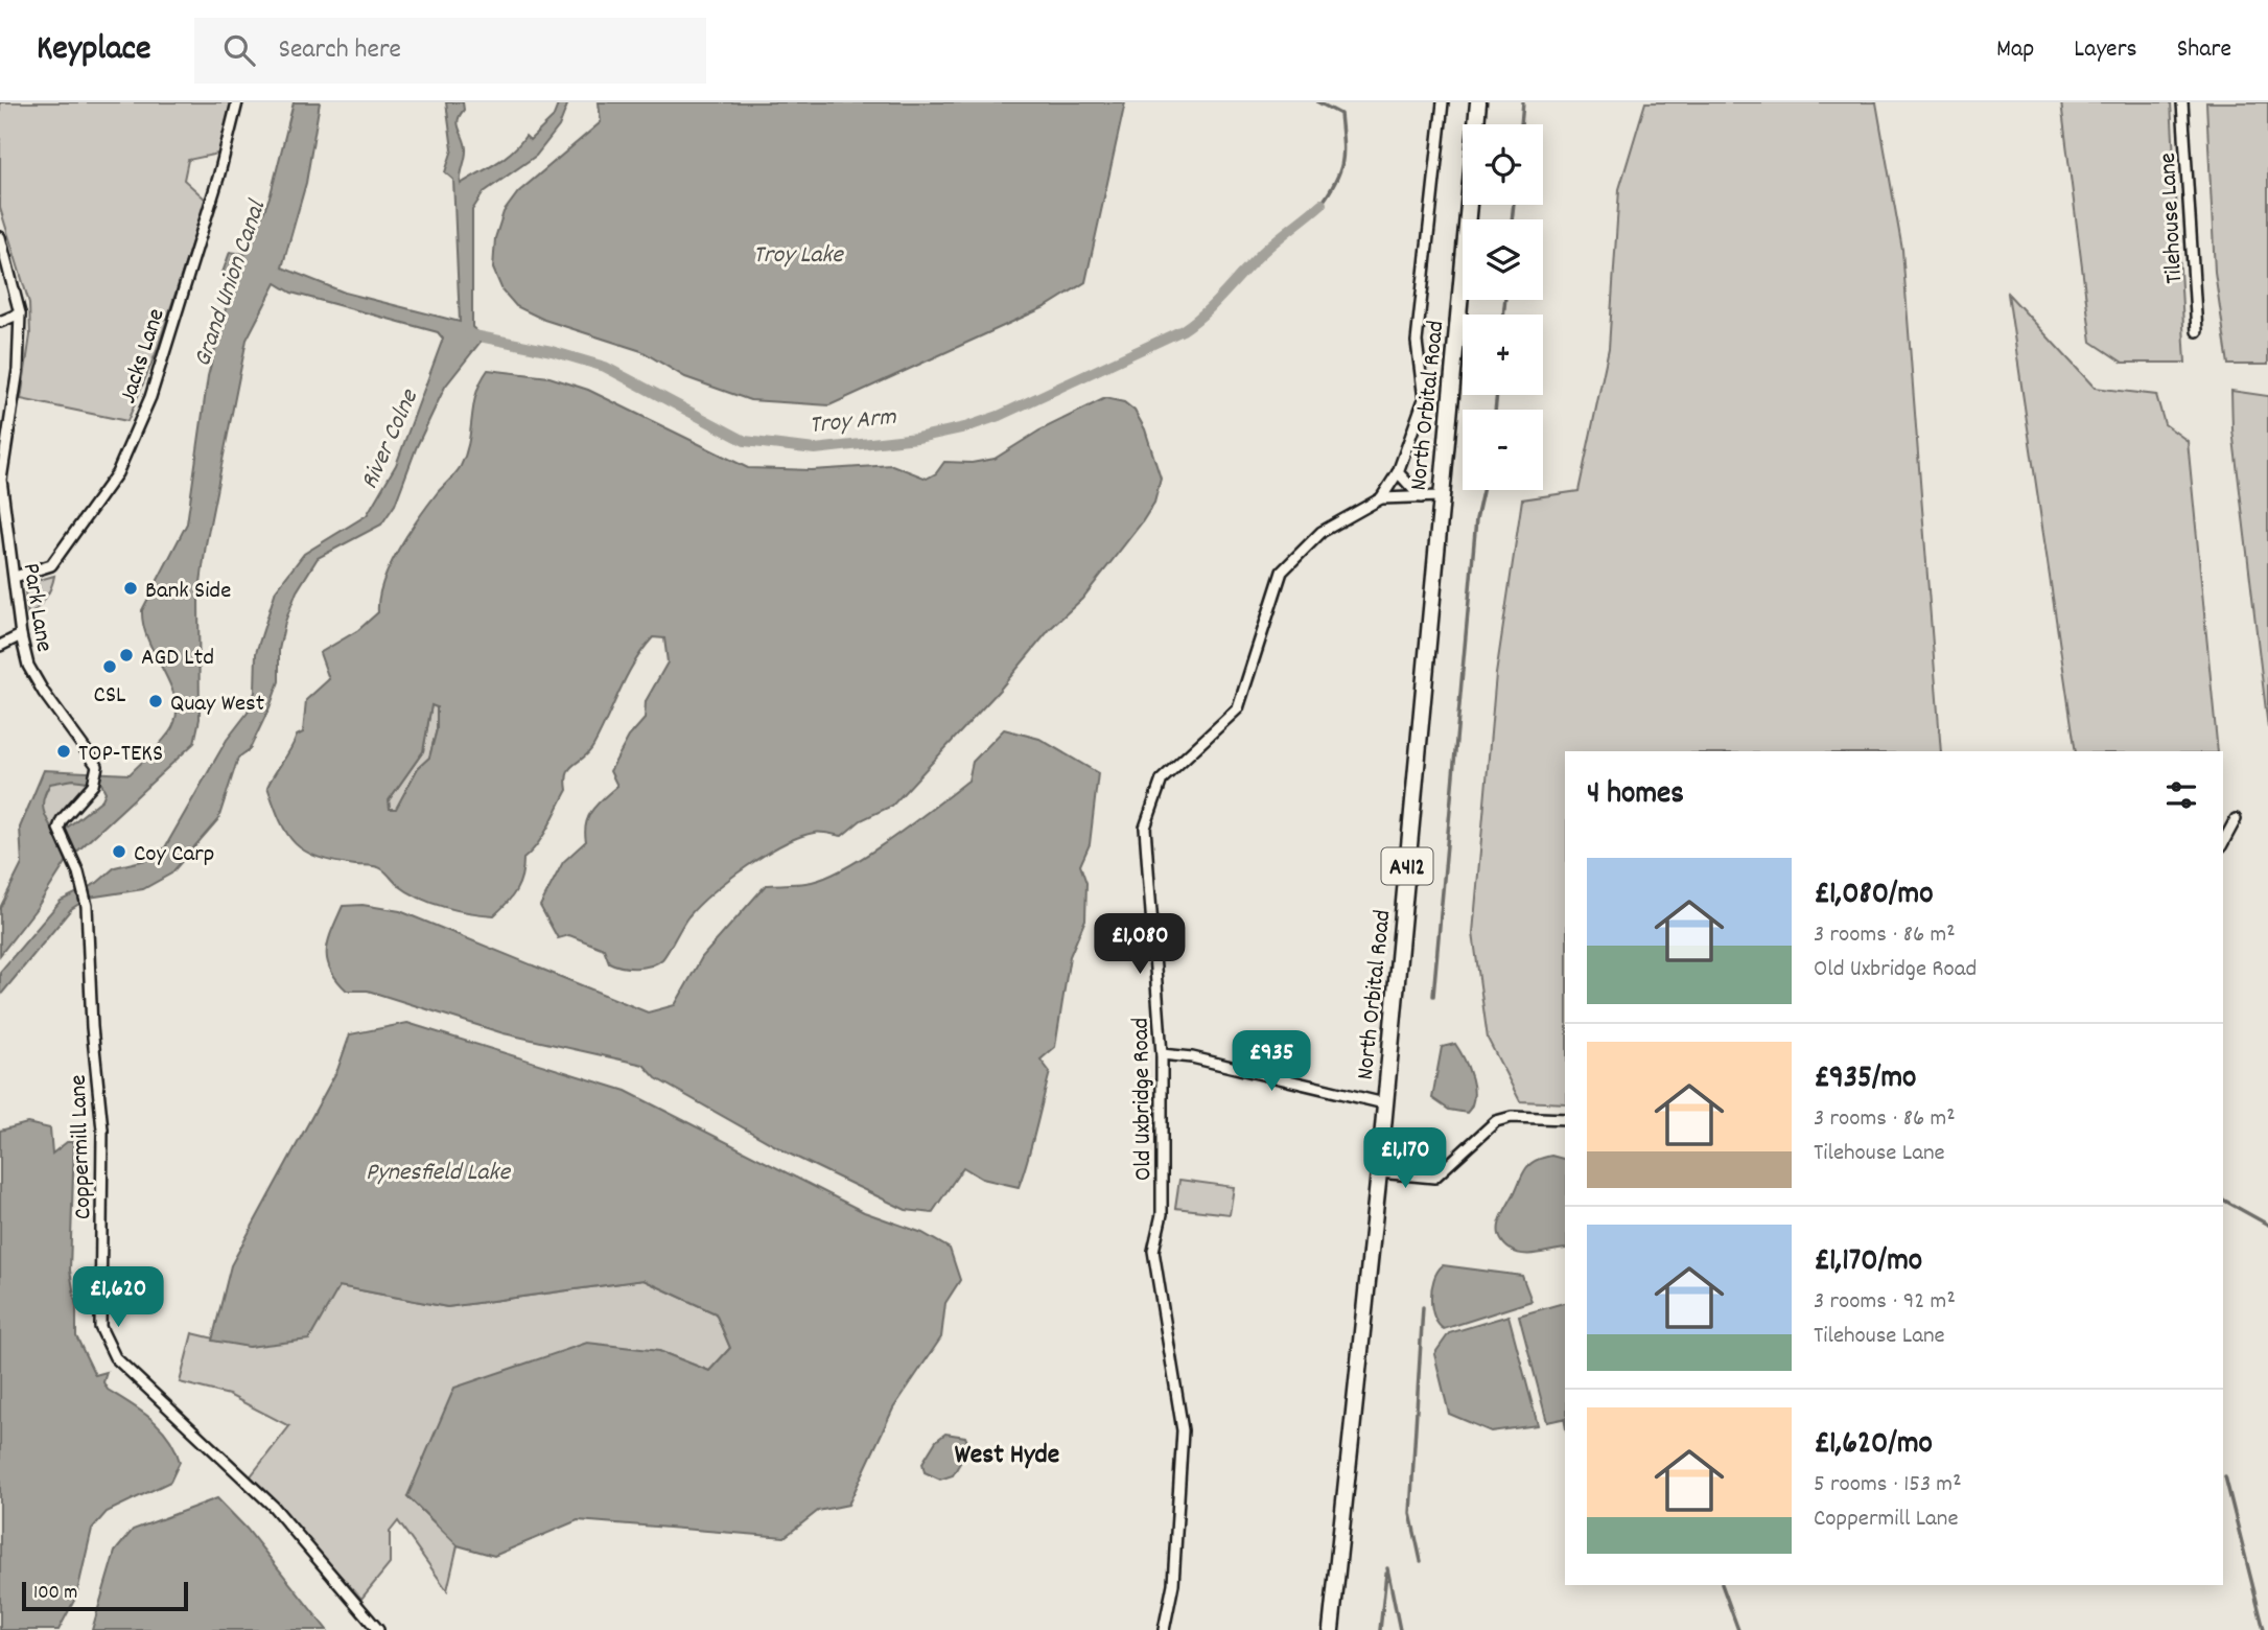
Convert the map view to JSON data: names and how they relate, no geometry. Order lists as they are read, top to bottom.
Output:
{
  "streets": {
    "main road": ["North Orbital Road", "A412"],
    "street": [
      "Tilehouse Lane",
      "Jacks Lane",
      "Park Lane",
      "Old Uxbridge Road",
      "Coppermill Lane"
    ]
  },
  "crossings": [
    ["Jacks Lane", "Park Lane"],
    ["North Orbital Road", "Old Uxbridge Road"],
    ["Park Lane", "Coppermill Lane"]
  ],
  "districts": ["West Hyde"],
  "water": [
    "Troy Lake",
    "Grand Union Canal",
    "Troy Arm",
    "River Colne",
    "Pynesfield Lake"
  ],
  "places": [
    "Bank Side",
    "AGD Ltd",
    "CSL",
    "Quay West",
    "TOP-TEKS",
    "Coy Carp"
  ],
  "scale_bar": "100 m",
  "page": {
    "header": "Keyplace",
    "search": "Search here",
    "nav": ["Map", "Layers", "Share"],
    "map_buttons": ["+", "−"],
    "heading": "4 homes",
    "list": [
      {
        "name": "£1,080/mo",
        "note": "3 rooms · 86 m² · Old Uxbridge Road"
      },
      {
        "name": "£935/mo",
        "note": "3 rooms · 86 m² · Tilehouse Lane"
      },
      {
        "name": "£1,170/mo",
        "note": "3 rooms · 92 m² · Tilehouse Lane"
      },
      {
        "name": "£1,620/mo",
        "note": "5 rooms · 153 m² · Coppermill Lane"
      }
    ],
    "price": [
      "£1,080",
      "£935",
      "£1,170",
      "£1,620"
    ],
    "scale": "100 m"
  }
}
